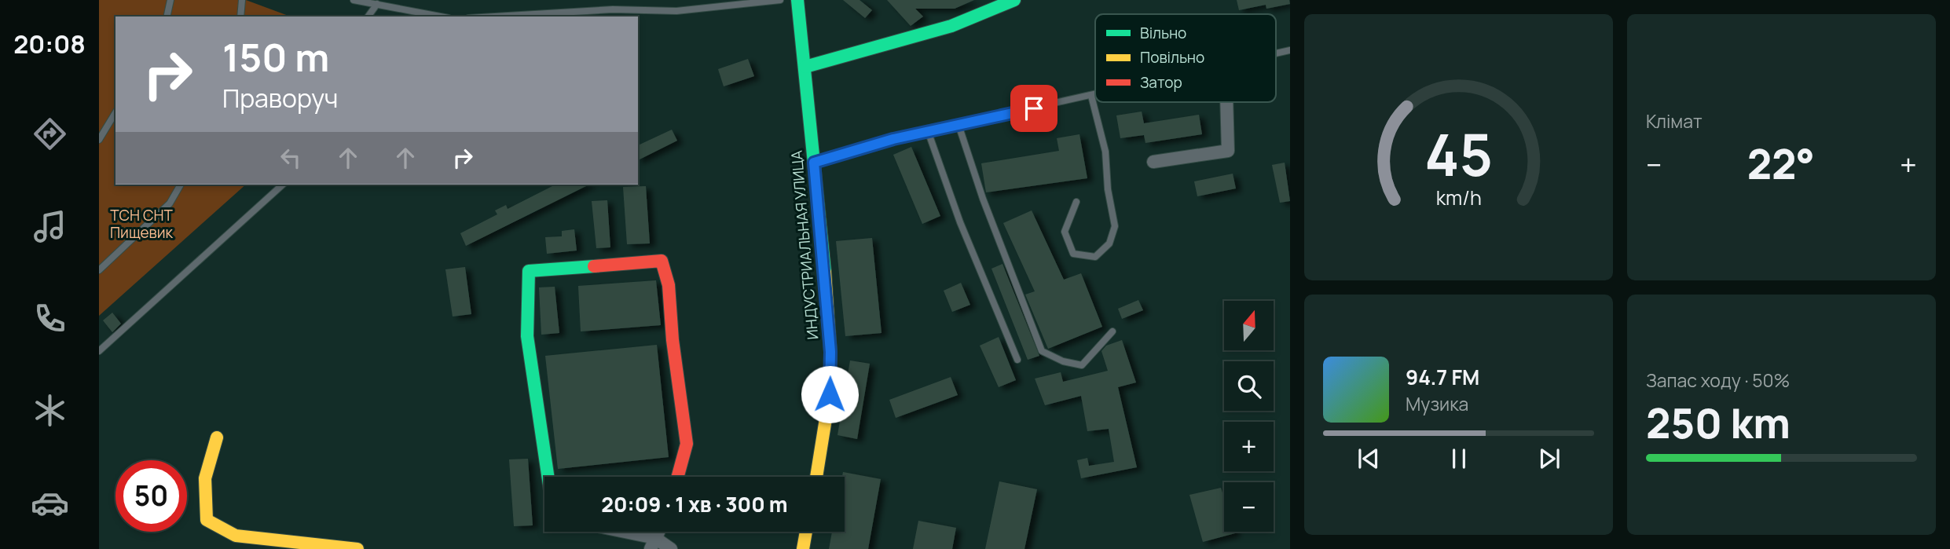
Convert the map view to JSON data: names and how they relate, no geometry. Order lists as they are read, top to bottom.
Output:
{
  "streets": {
    "street": ["ИНДУСТРИАЛЬНАЯ УЛИЦА"]
  },
  "parks": ["ТСН СНТ Пищевик"],
  "legend": ["Вільно", "Повільно", "Затор"],
  "north": "top",
  "page": {
    "tabs": "20:08",
    "tile": [
      "Клімат",
      ["Запас ходу · 50%", "250 km"]
    ],
    "turn": ["150 m", "Праворуч"],
    "heat": ["−", "22°", "+"],
    "map_buttons": ["+", "−"],
    "song": ["94.7 FM", "Музика"],
    "limit": "50",
    "trip": "20:09 · 1 хв · 300 m",
    "gauge": ["45", "km/h"]
  }
}
